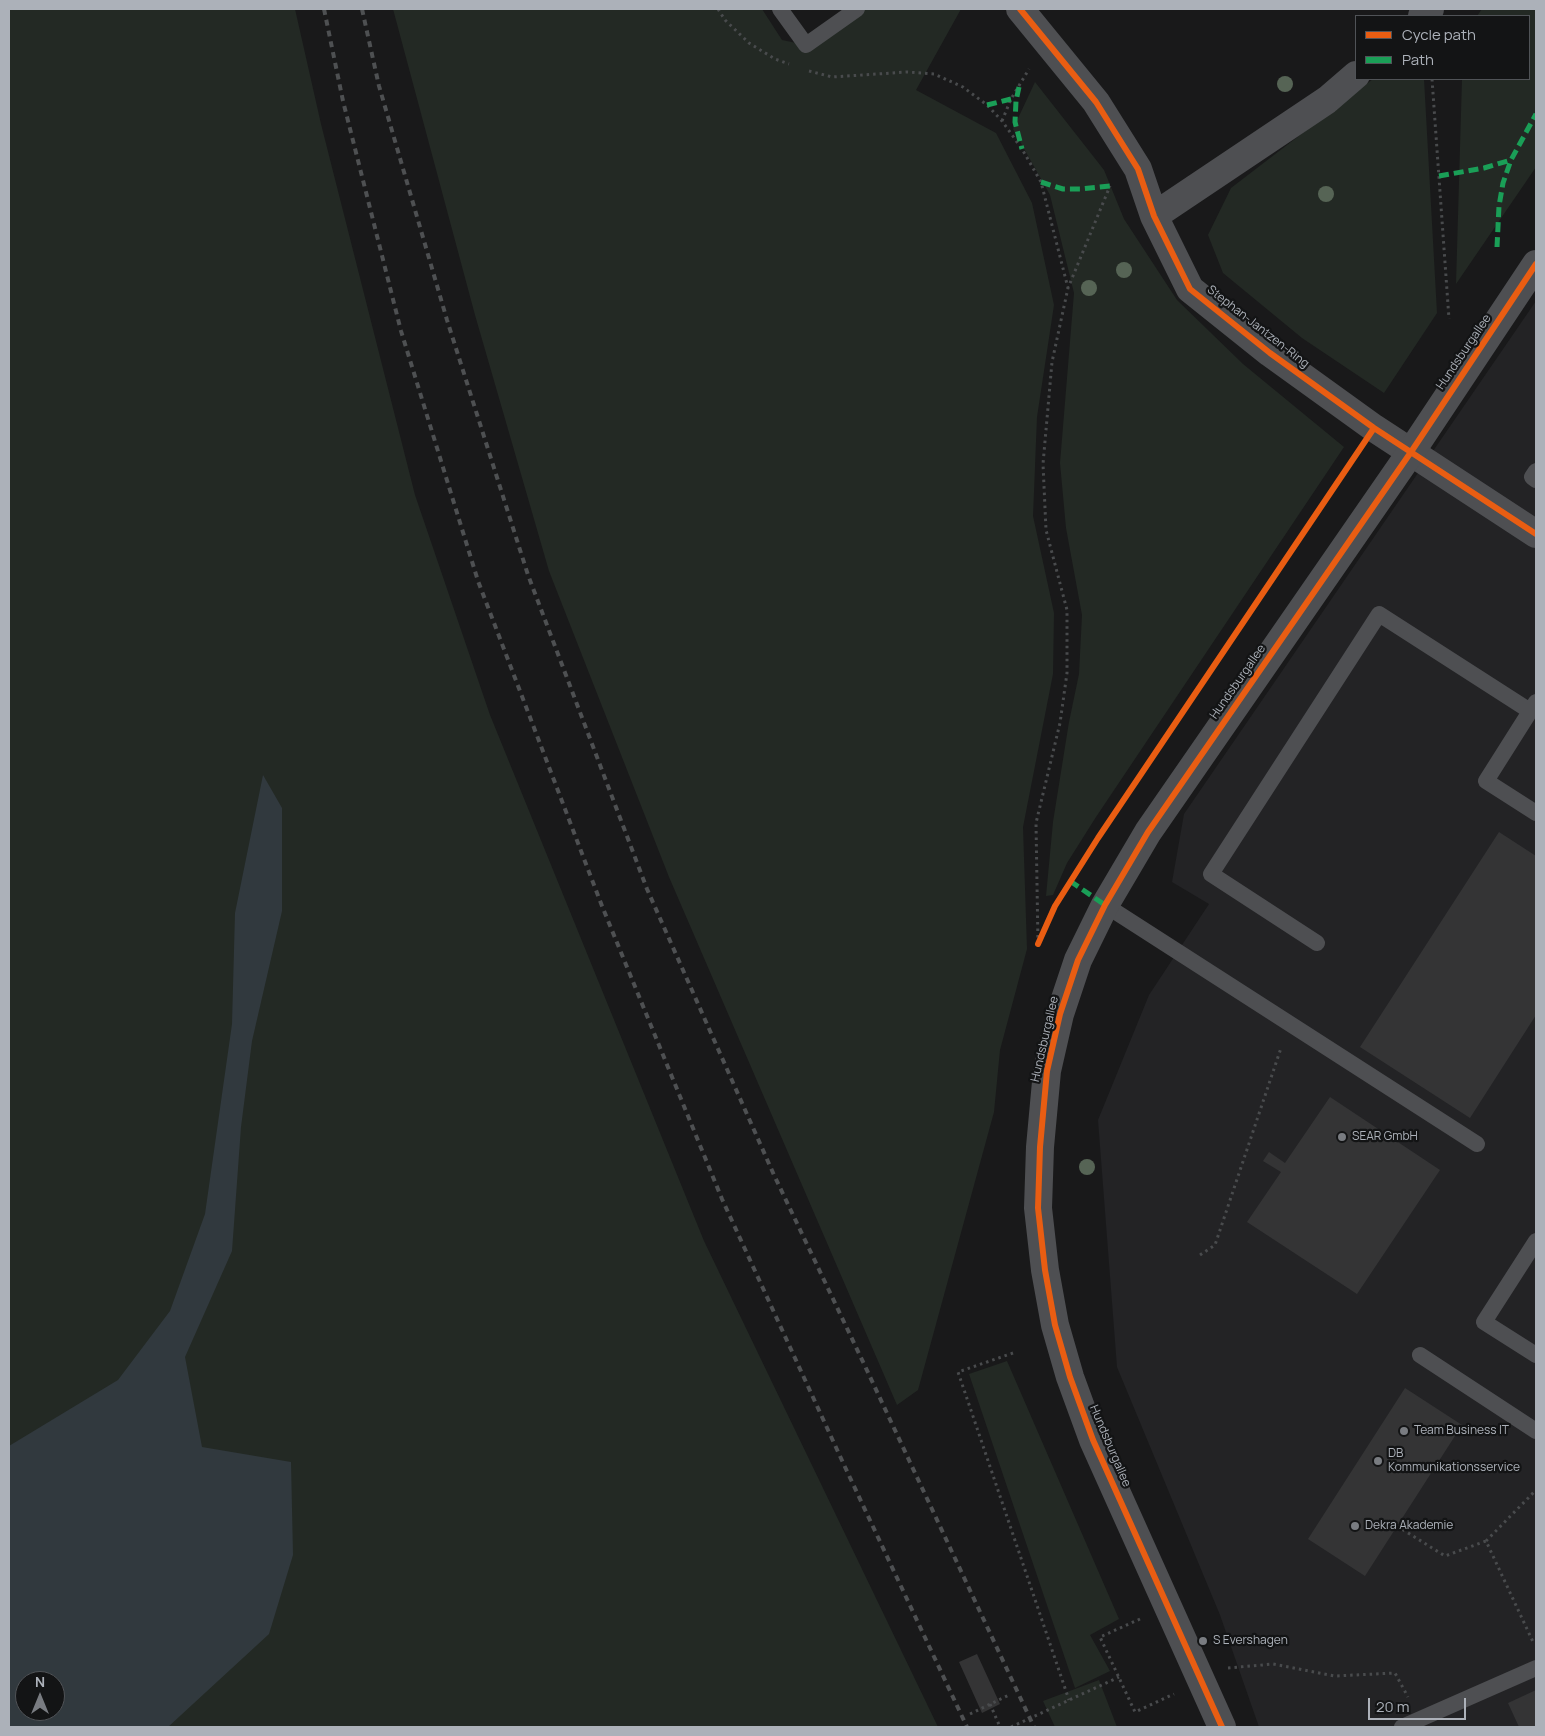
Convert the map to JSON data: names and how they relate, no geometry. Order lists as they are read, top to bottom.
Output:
{
  "streets": {
    "street": ["Stephan-Jantzen-Ring", "Hundsburgallee"]
  },
  "crossings": [
    ["Stephan-Jantzen-Ring", "Hundsburgallee"]
  ],
  "places": [
    "SEAR GmbH",
    "Team Business IT",
    "DB Kommunikationsservice",
    "Dekra Akademie",
    "S Evershagen"
  ],
  "legend": ["Cycle path", "Path"],
  "scale_bar": "20 m",
  "north": "top"
}
